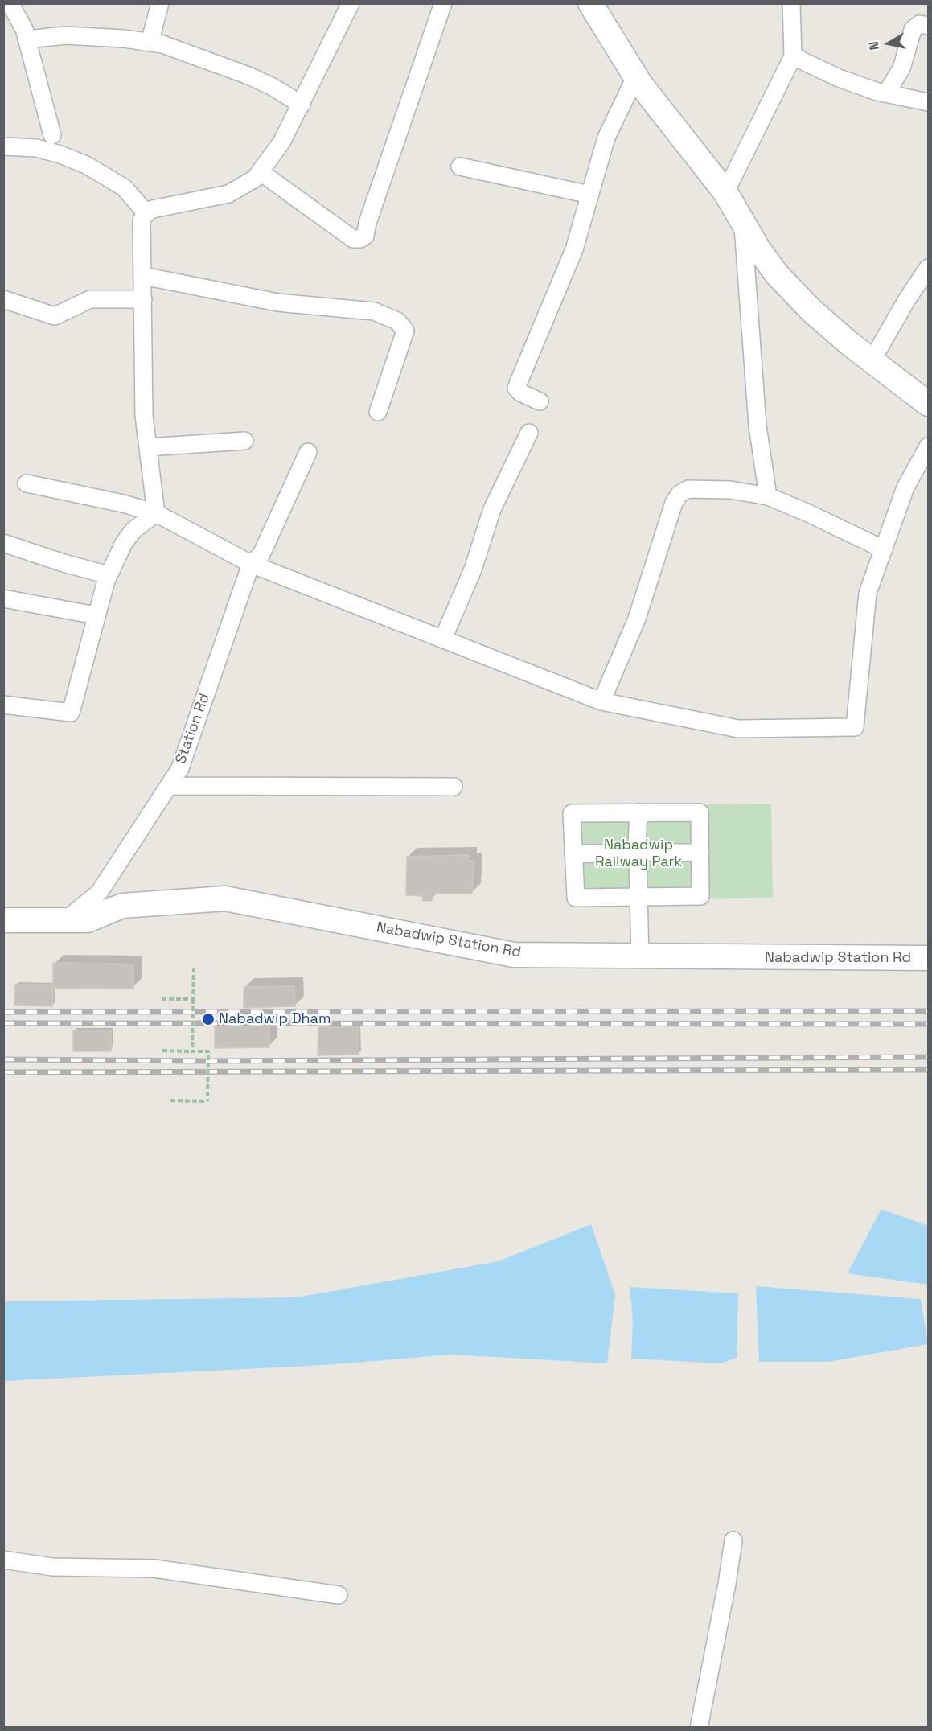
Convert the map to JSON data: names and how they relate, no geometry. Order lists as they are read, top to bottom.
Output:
{
  "streets": {
    "main road": ["Nabadwip Station Rd"],
    "street": ["Station Rd"]
  },
  "crossings": [
    ["Station Rd", "Nabadwip Station Rd"]
  ],
  "parks": ["Nabadwip Railway Park"],
  "places": ["Nabadwip Dham"],
  "north": "left"
}
